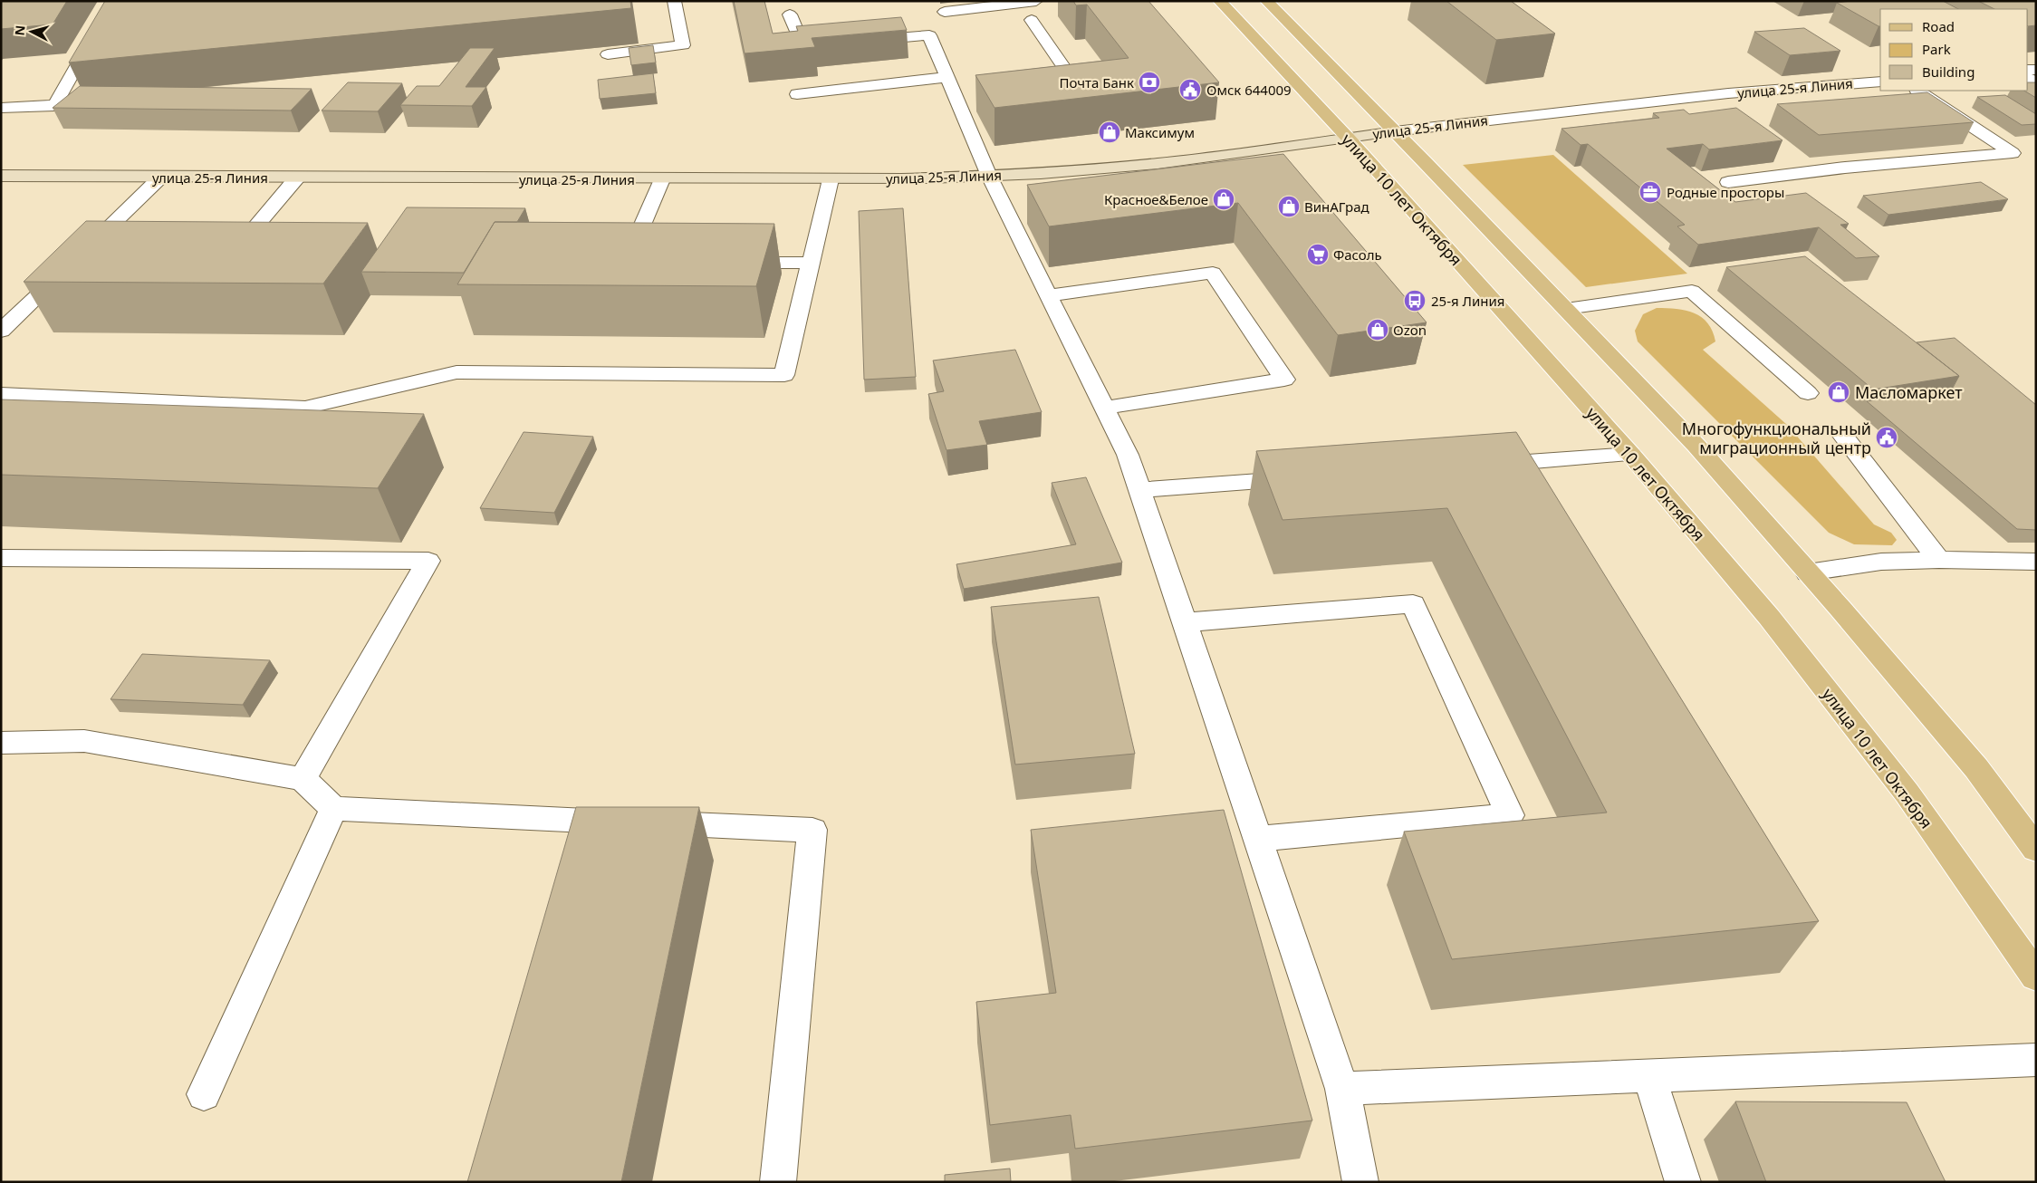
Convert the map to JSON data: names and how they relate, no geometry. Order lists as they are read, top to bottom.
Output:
{
  "streets": {
    "main road": ["улица 25-я Линия", "улица 10 лет Октября"]
  },
  "crossings": [
    ["улица 25-я Линия", "улица 10 лет Октября"]
  ],
  "places": {
    "bank": ["Почта Банк"],
    "public building": ["Омск 644009", "Многофункциональный миграционный центр"],
    "shop": [
      "Максимум",
      "Красное&Белое",
      "ВинАГрад",
      "Ozon",
      "Масломаркет"
    ],
    "office": ["Родные просторы"],
    "supermarket": ["Фасоль"],
    "bus stop": ["25-я Линия"]
  },
  "legend": ["Road", "Park", "Building"],
  "north": "left"
}
